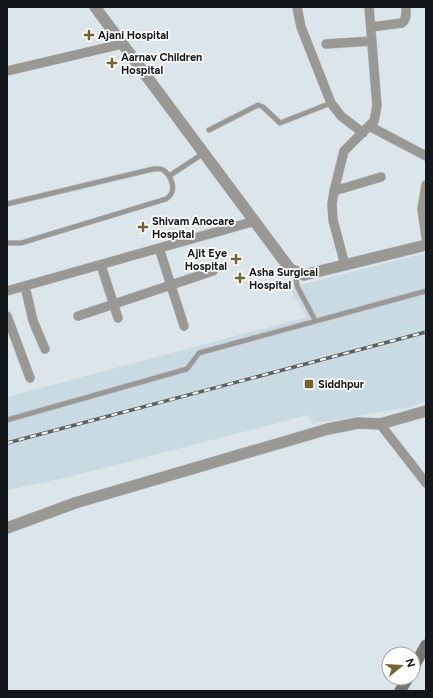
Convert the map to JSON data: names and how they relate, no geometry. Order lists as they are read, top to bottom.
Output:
{
  "places": {
    "health": [
      "Ajani Hospital",
      "Aarnav Children Hospital",
      "Shivam Anocare Hospital",
      "Ajit Eye Hospital",
      "Asha Surgical Hospital"
    ],
    "transit": ["Siddhpur"]
  },
  "north": "right"
}
